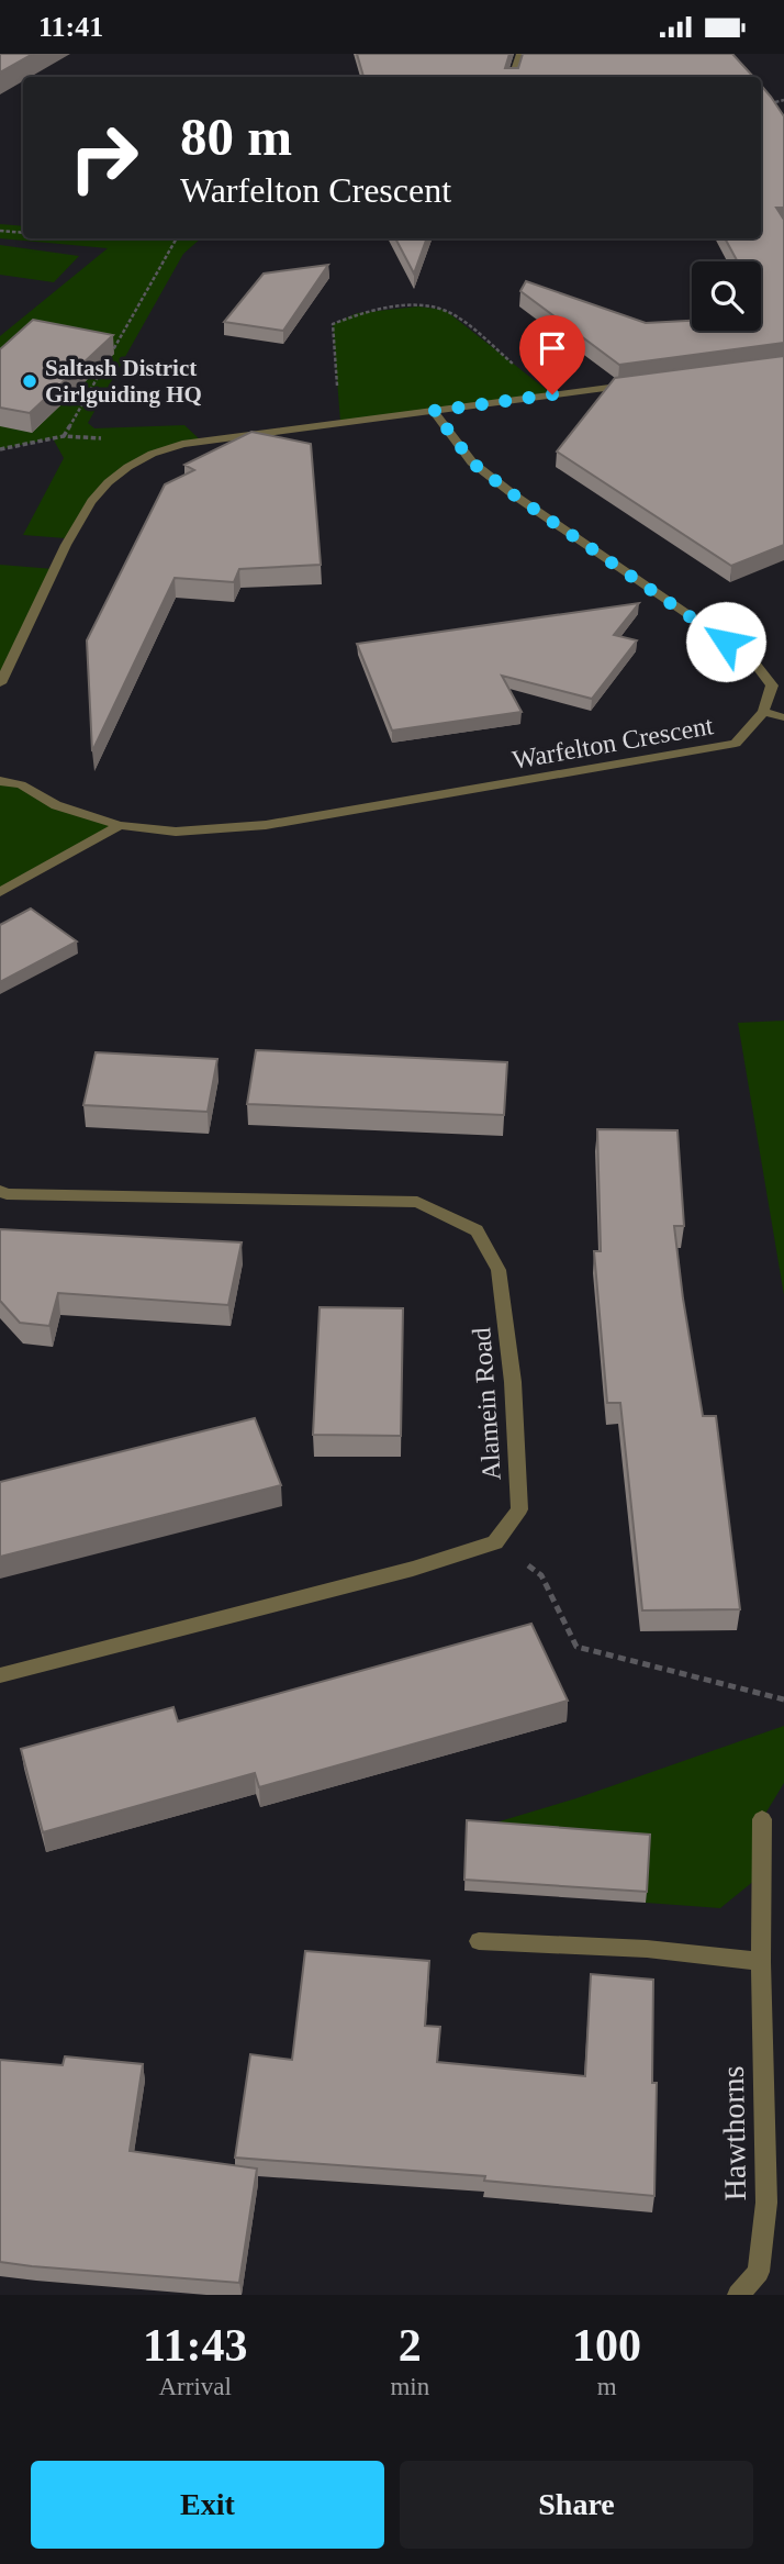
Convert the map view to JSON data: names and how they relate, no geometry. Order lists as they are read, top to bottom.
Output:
{
  "streets": {
    "street": ["Warfelton Crescent", "Alamein Road", "Hawthorns"]
  },
  "places": ["Saltash District Girlguiding HQ"],
  "page": {
    "status": "11:41",
    "turn": ["80 m", "Warfelton Crescent"],
    "eta": [
      "11:43",
      "Arrival",
      "2",
      "min",
      "100",
      "m"
    ],
    "buttons": ["Exit", "Share"]
  }
}
